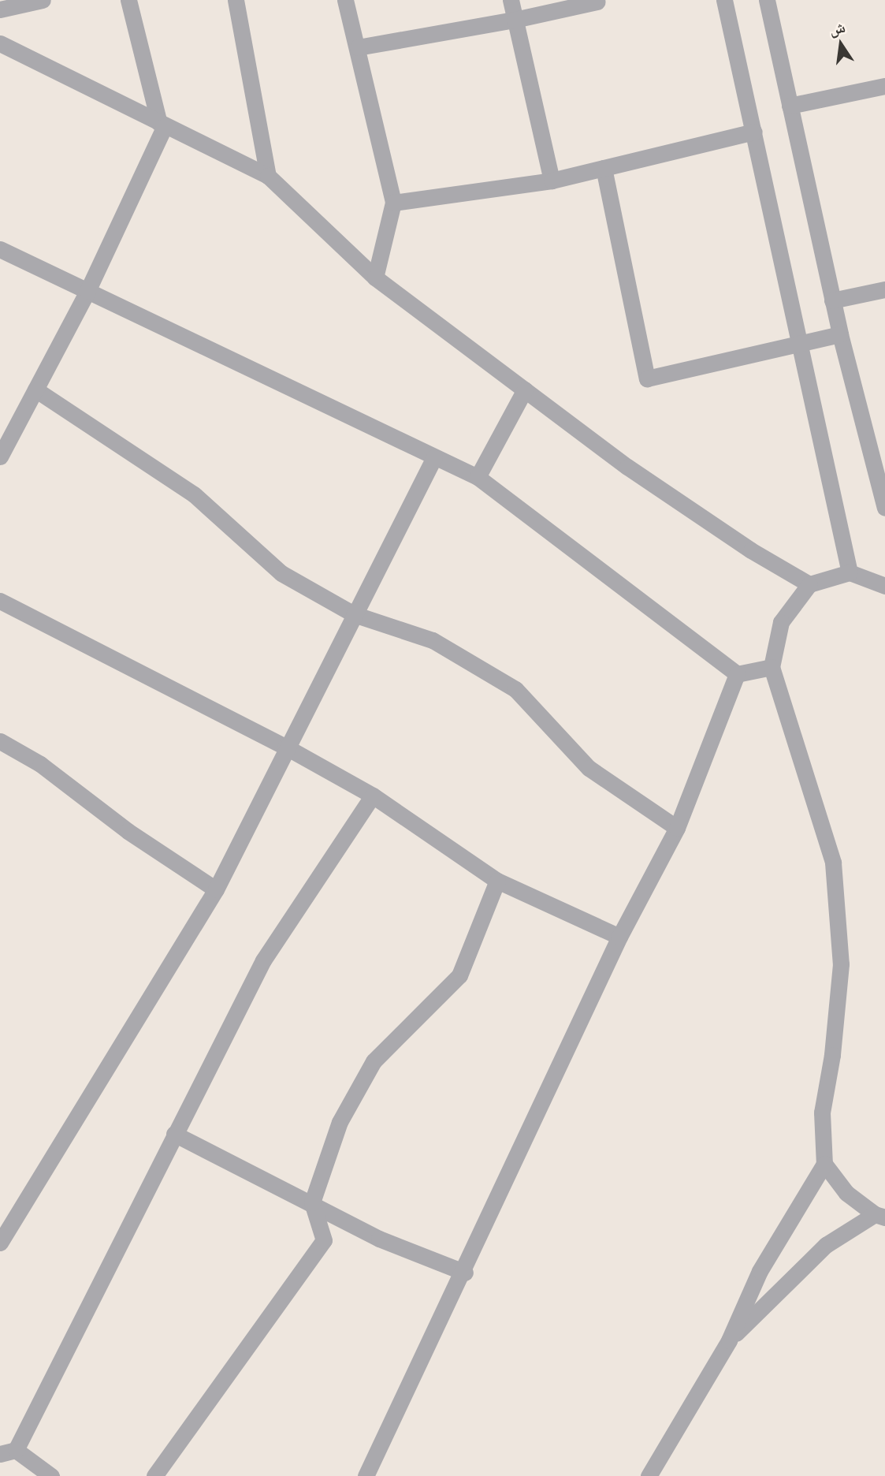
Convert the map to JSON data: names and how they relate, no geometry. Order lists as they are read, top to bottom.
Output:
{
  "north": "top"
}
